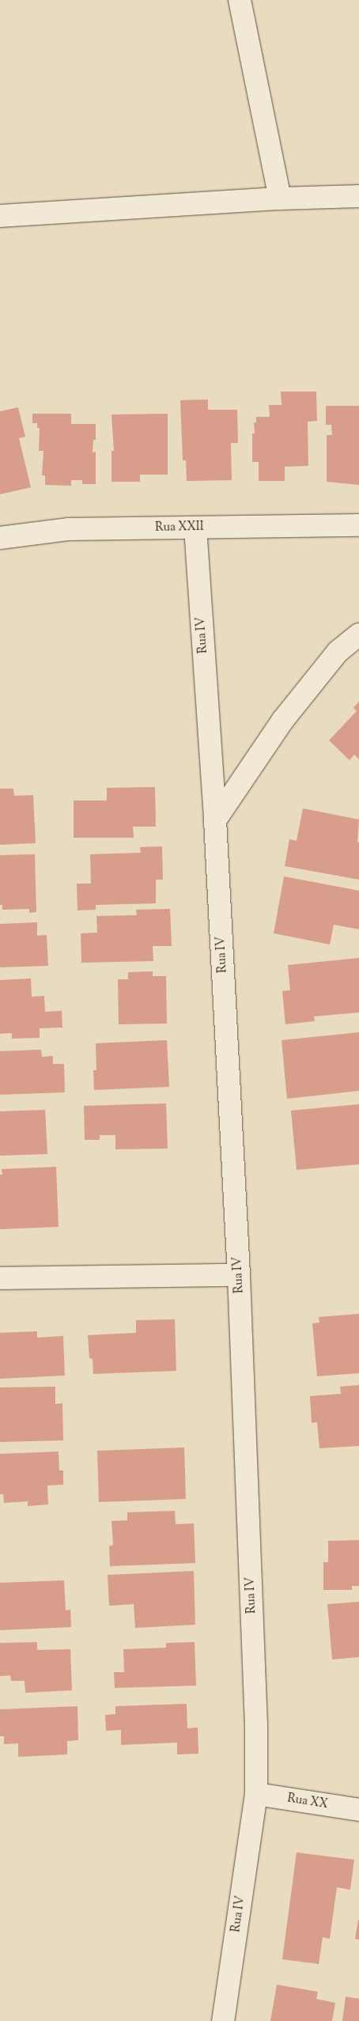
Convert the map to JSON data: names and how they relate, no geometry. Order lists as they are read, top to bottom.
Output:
{
  "streets": {
    "street": ["Rua XXII", "Rua IV", "Rua XX"]
  },
  "crossings": [
    ["Rua XXII", "Rua IV"],
    ["Rua IV", "Rua XX"]
  ]
}
